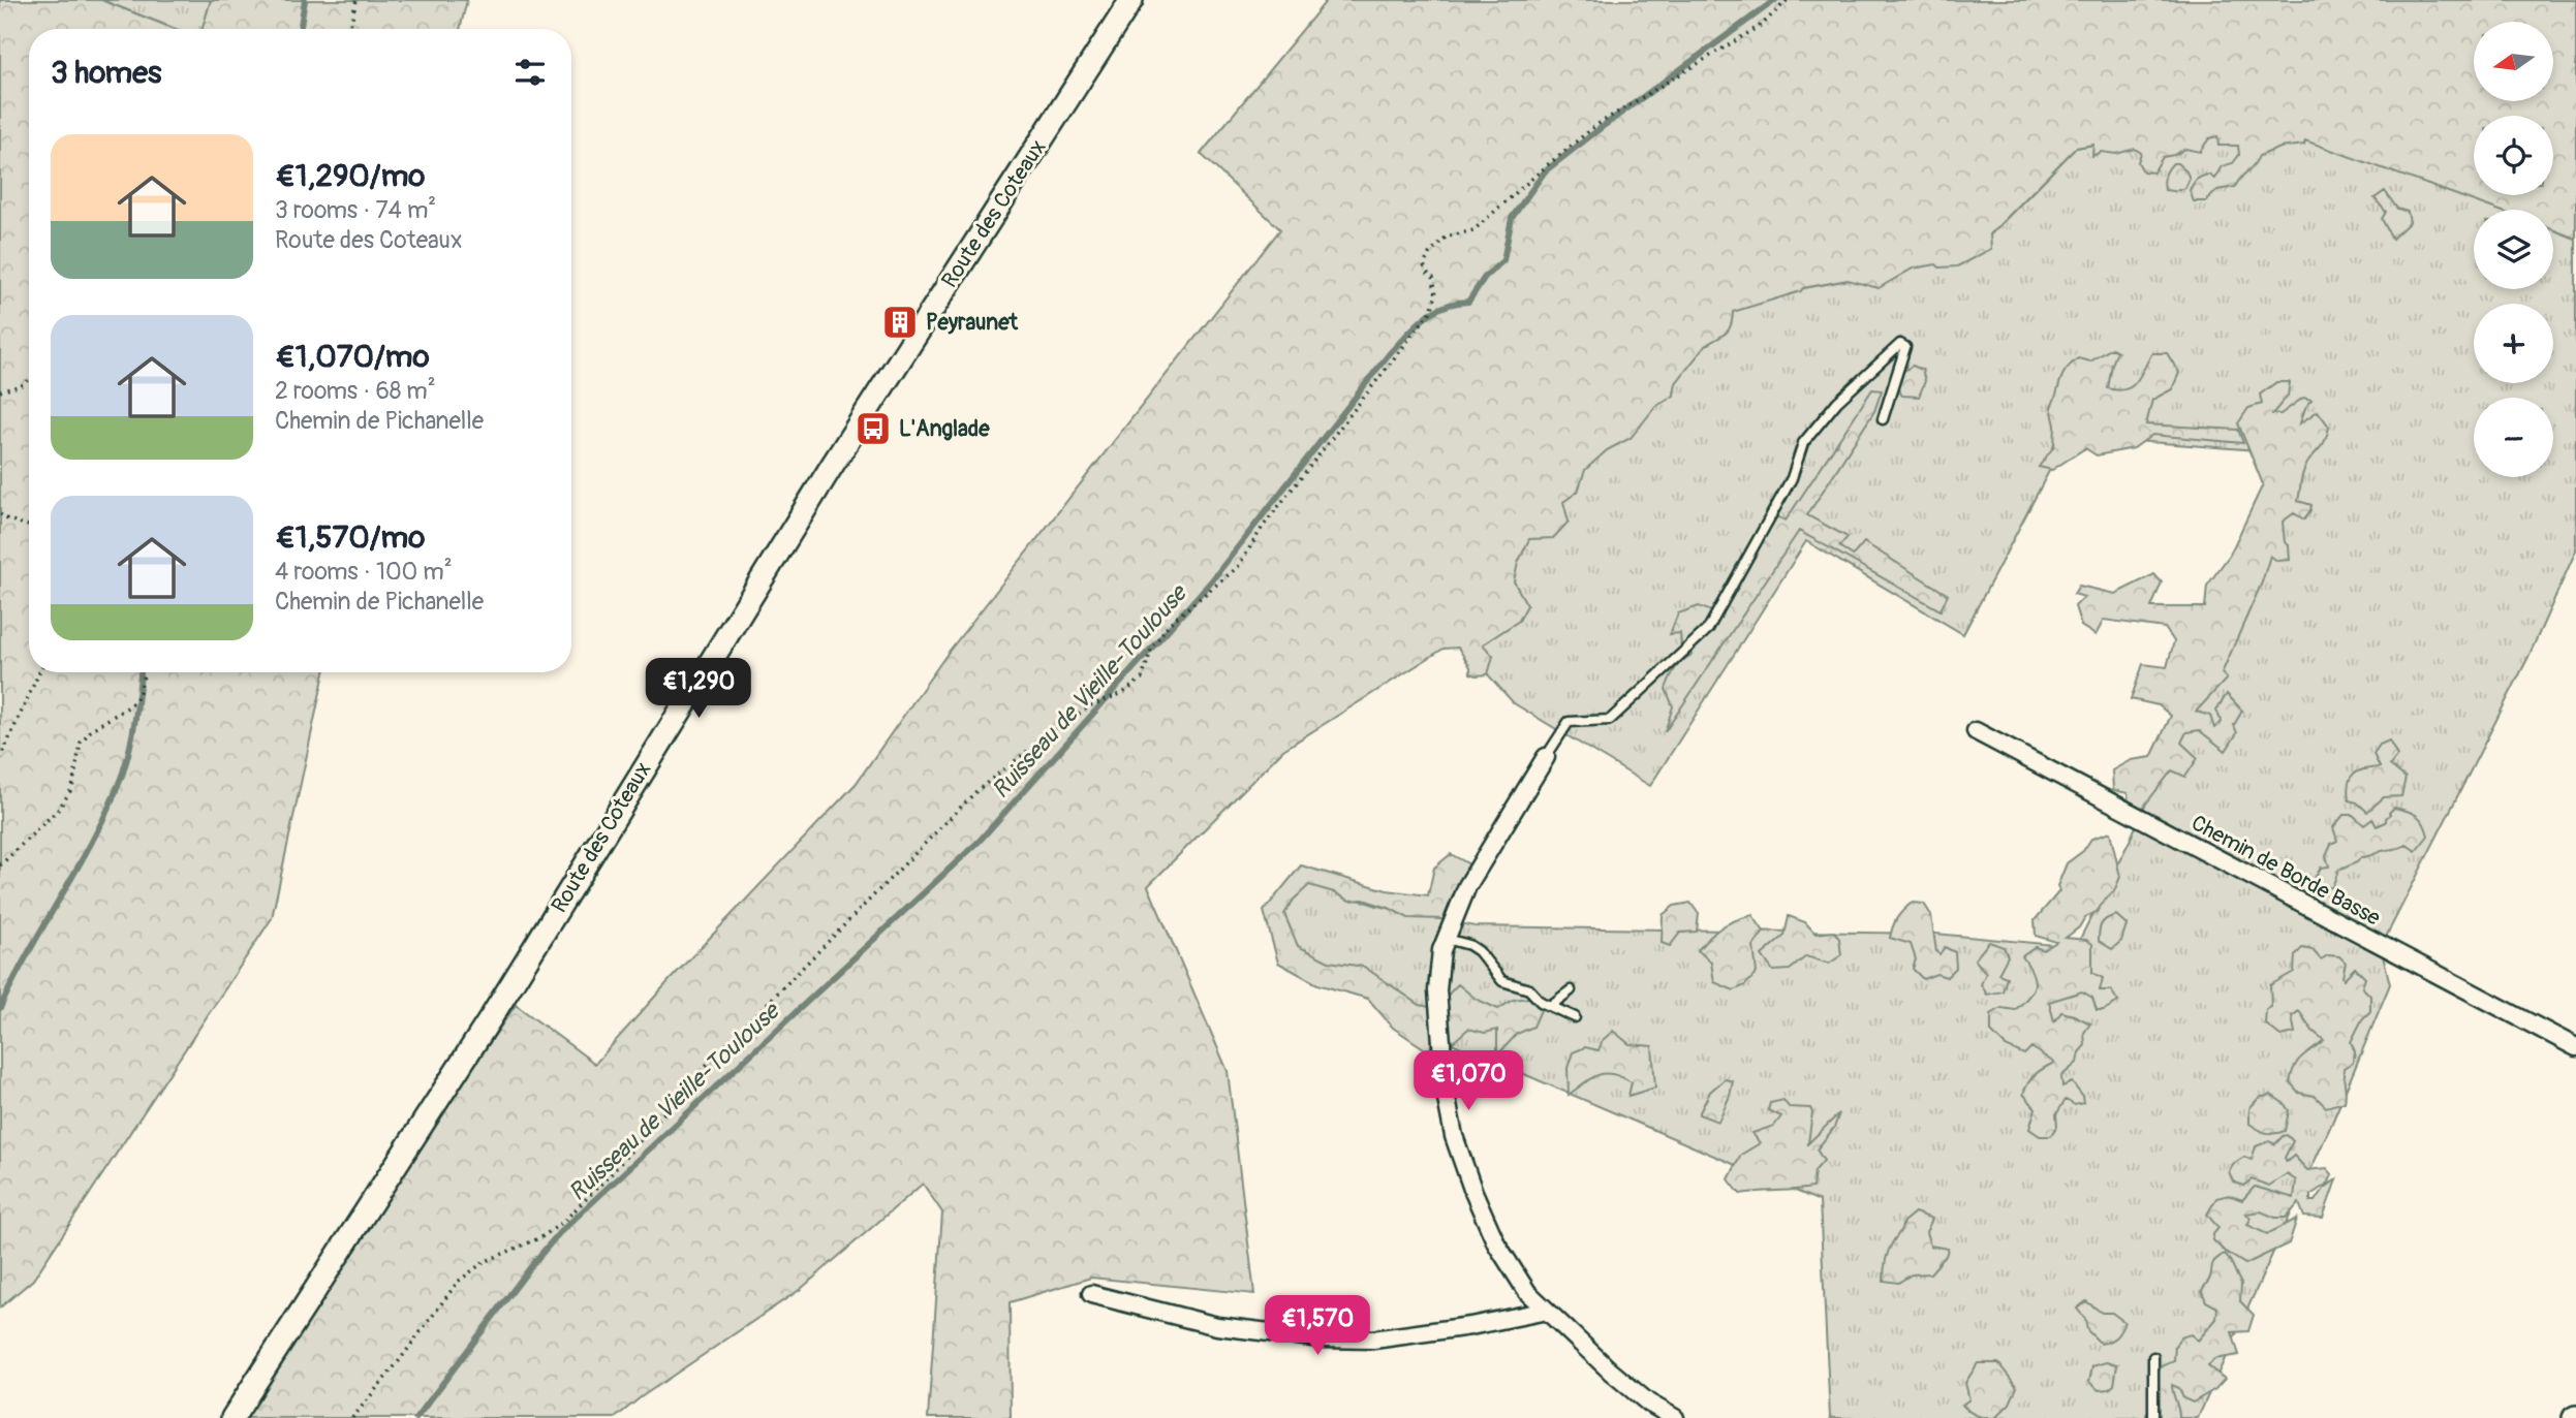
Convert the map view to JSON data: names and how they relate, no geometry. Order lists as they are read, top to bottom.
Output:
{
  "streets": {
    "street": ["Route des Coteaux", "Chemin de Borde Basse"]
  },
  "water": ["Ruisseau de Vieille-Toulouse"],
  "places": {
    "building": ["Peyraunet"],
    "bus stop": ["L'Anglade"]
  },
  "north": "left",
  "page": {
    "map_buttons": ["+", "−"],
    "heading": "3 homes",
    "list": [
      {
        "name": "€1,290/mo",
        "note": "3 rooms · 74 m² · Route des Coteaux"
      },
      {
        "name": "€1,070/mo",
        "note": "2 rooms · 68 m² · Chemin de Pichanelle"
      },
      {
        "name": "€1,570/mo",
        "note": "4 rooms · 100 m² · Chemin de Pichanelle"
      }
    ],
    "price": ["€1,290", "€1,070", "€1,570"]
  }
}
